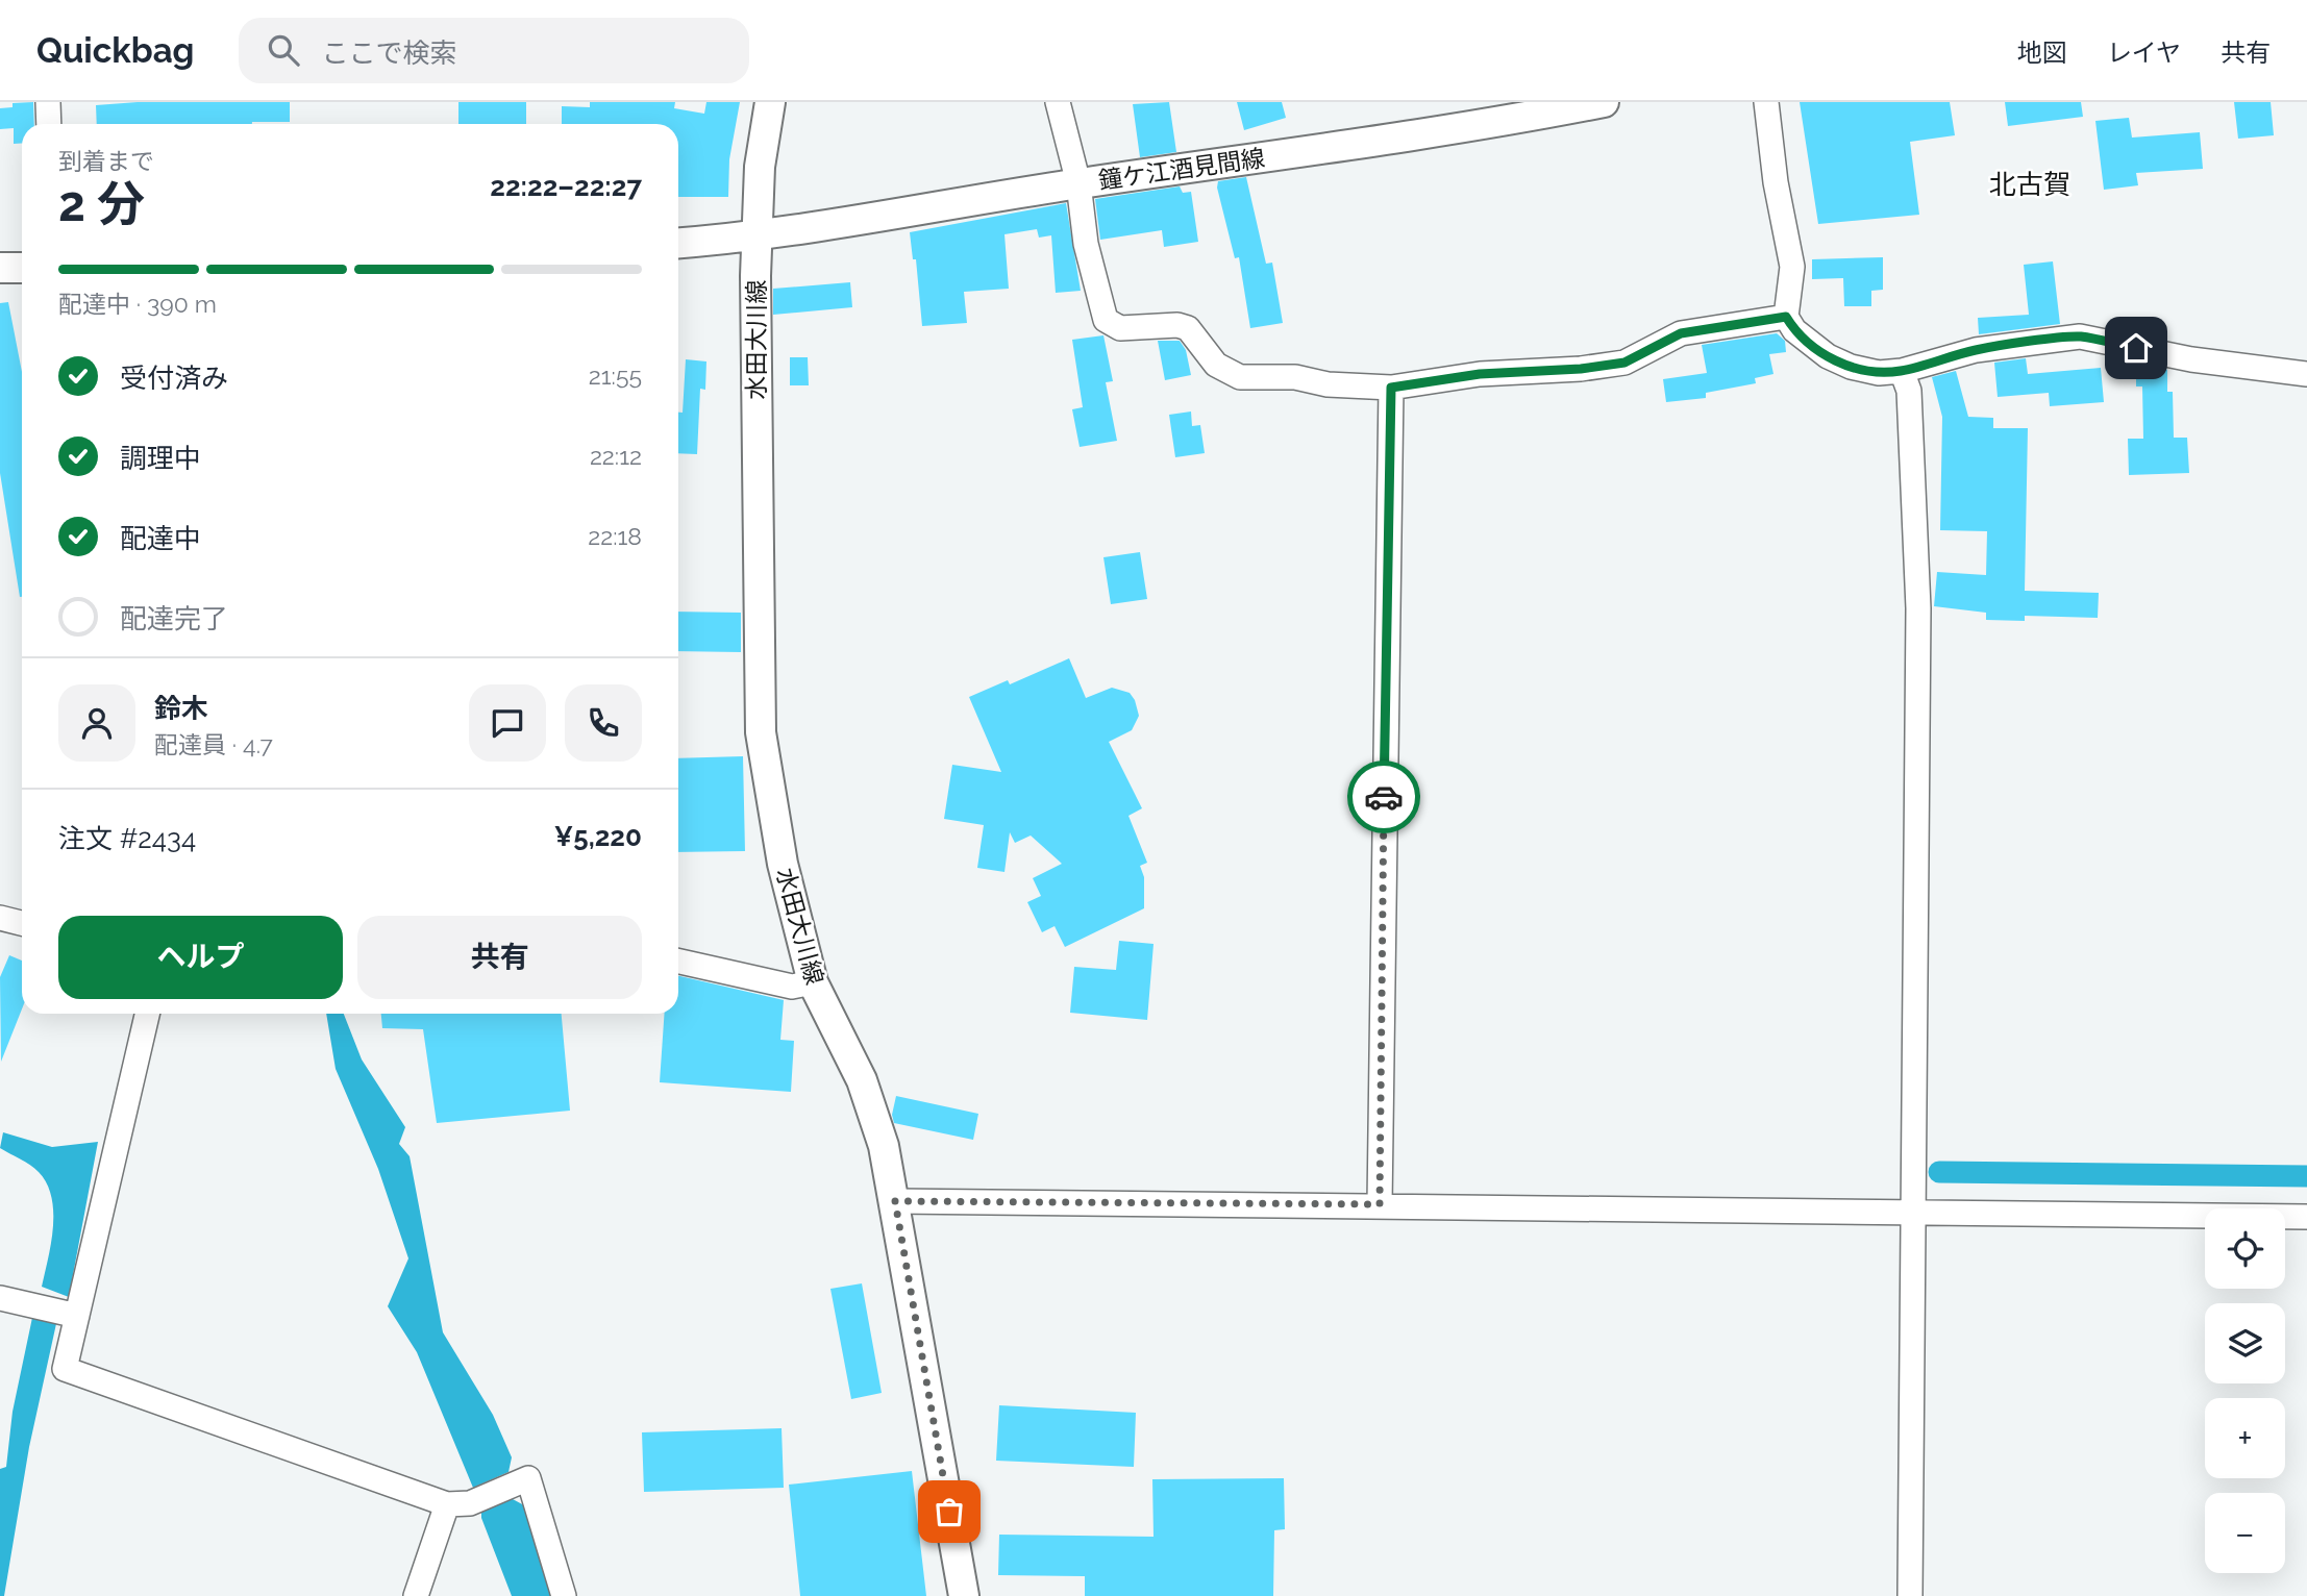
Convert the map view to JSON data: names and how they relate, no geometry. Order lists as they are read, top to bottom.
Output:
{
  "streets": {
    "main road": ["鐘ケ江酒見間線", "水田大川線"]
  },
  "crossings": [
    ["鐘ケ江酒見間線", "水田大川線"]
  ],
  "districts": ["北古賀"],
  "page": {
    "header": "Quickbag",
    "search": "ここで検索",
    "nav": ["地図", "レイヤ", "共有"],
    "heading": ["2 分", "到着まで", "22:22–22:27"],
    "panel": [
      "鈴木",
      "配達員 · 4.7",
      "注文 #2434",
      "¥5,220"
    ],
    "bar": "配達中 · 390 m",
    "list": [
      ["受付済み", "21:55"],
      ["調理中", "22:12"],
      ["配達中", "22:18"],
      "配達完了"
    ],
    "buttons": ["ヘルプ", "共有"],
    "map_buttons": ["+", "−"]
  }
}
